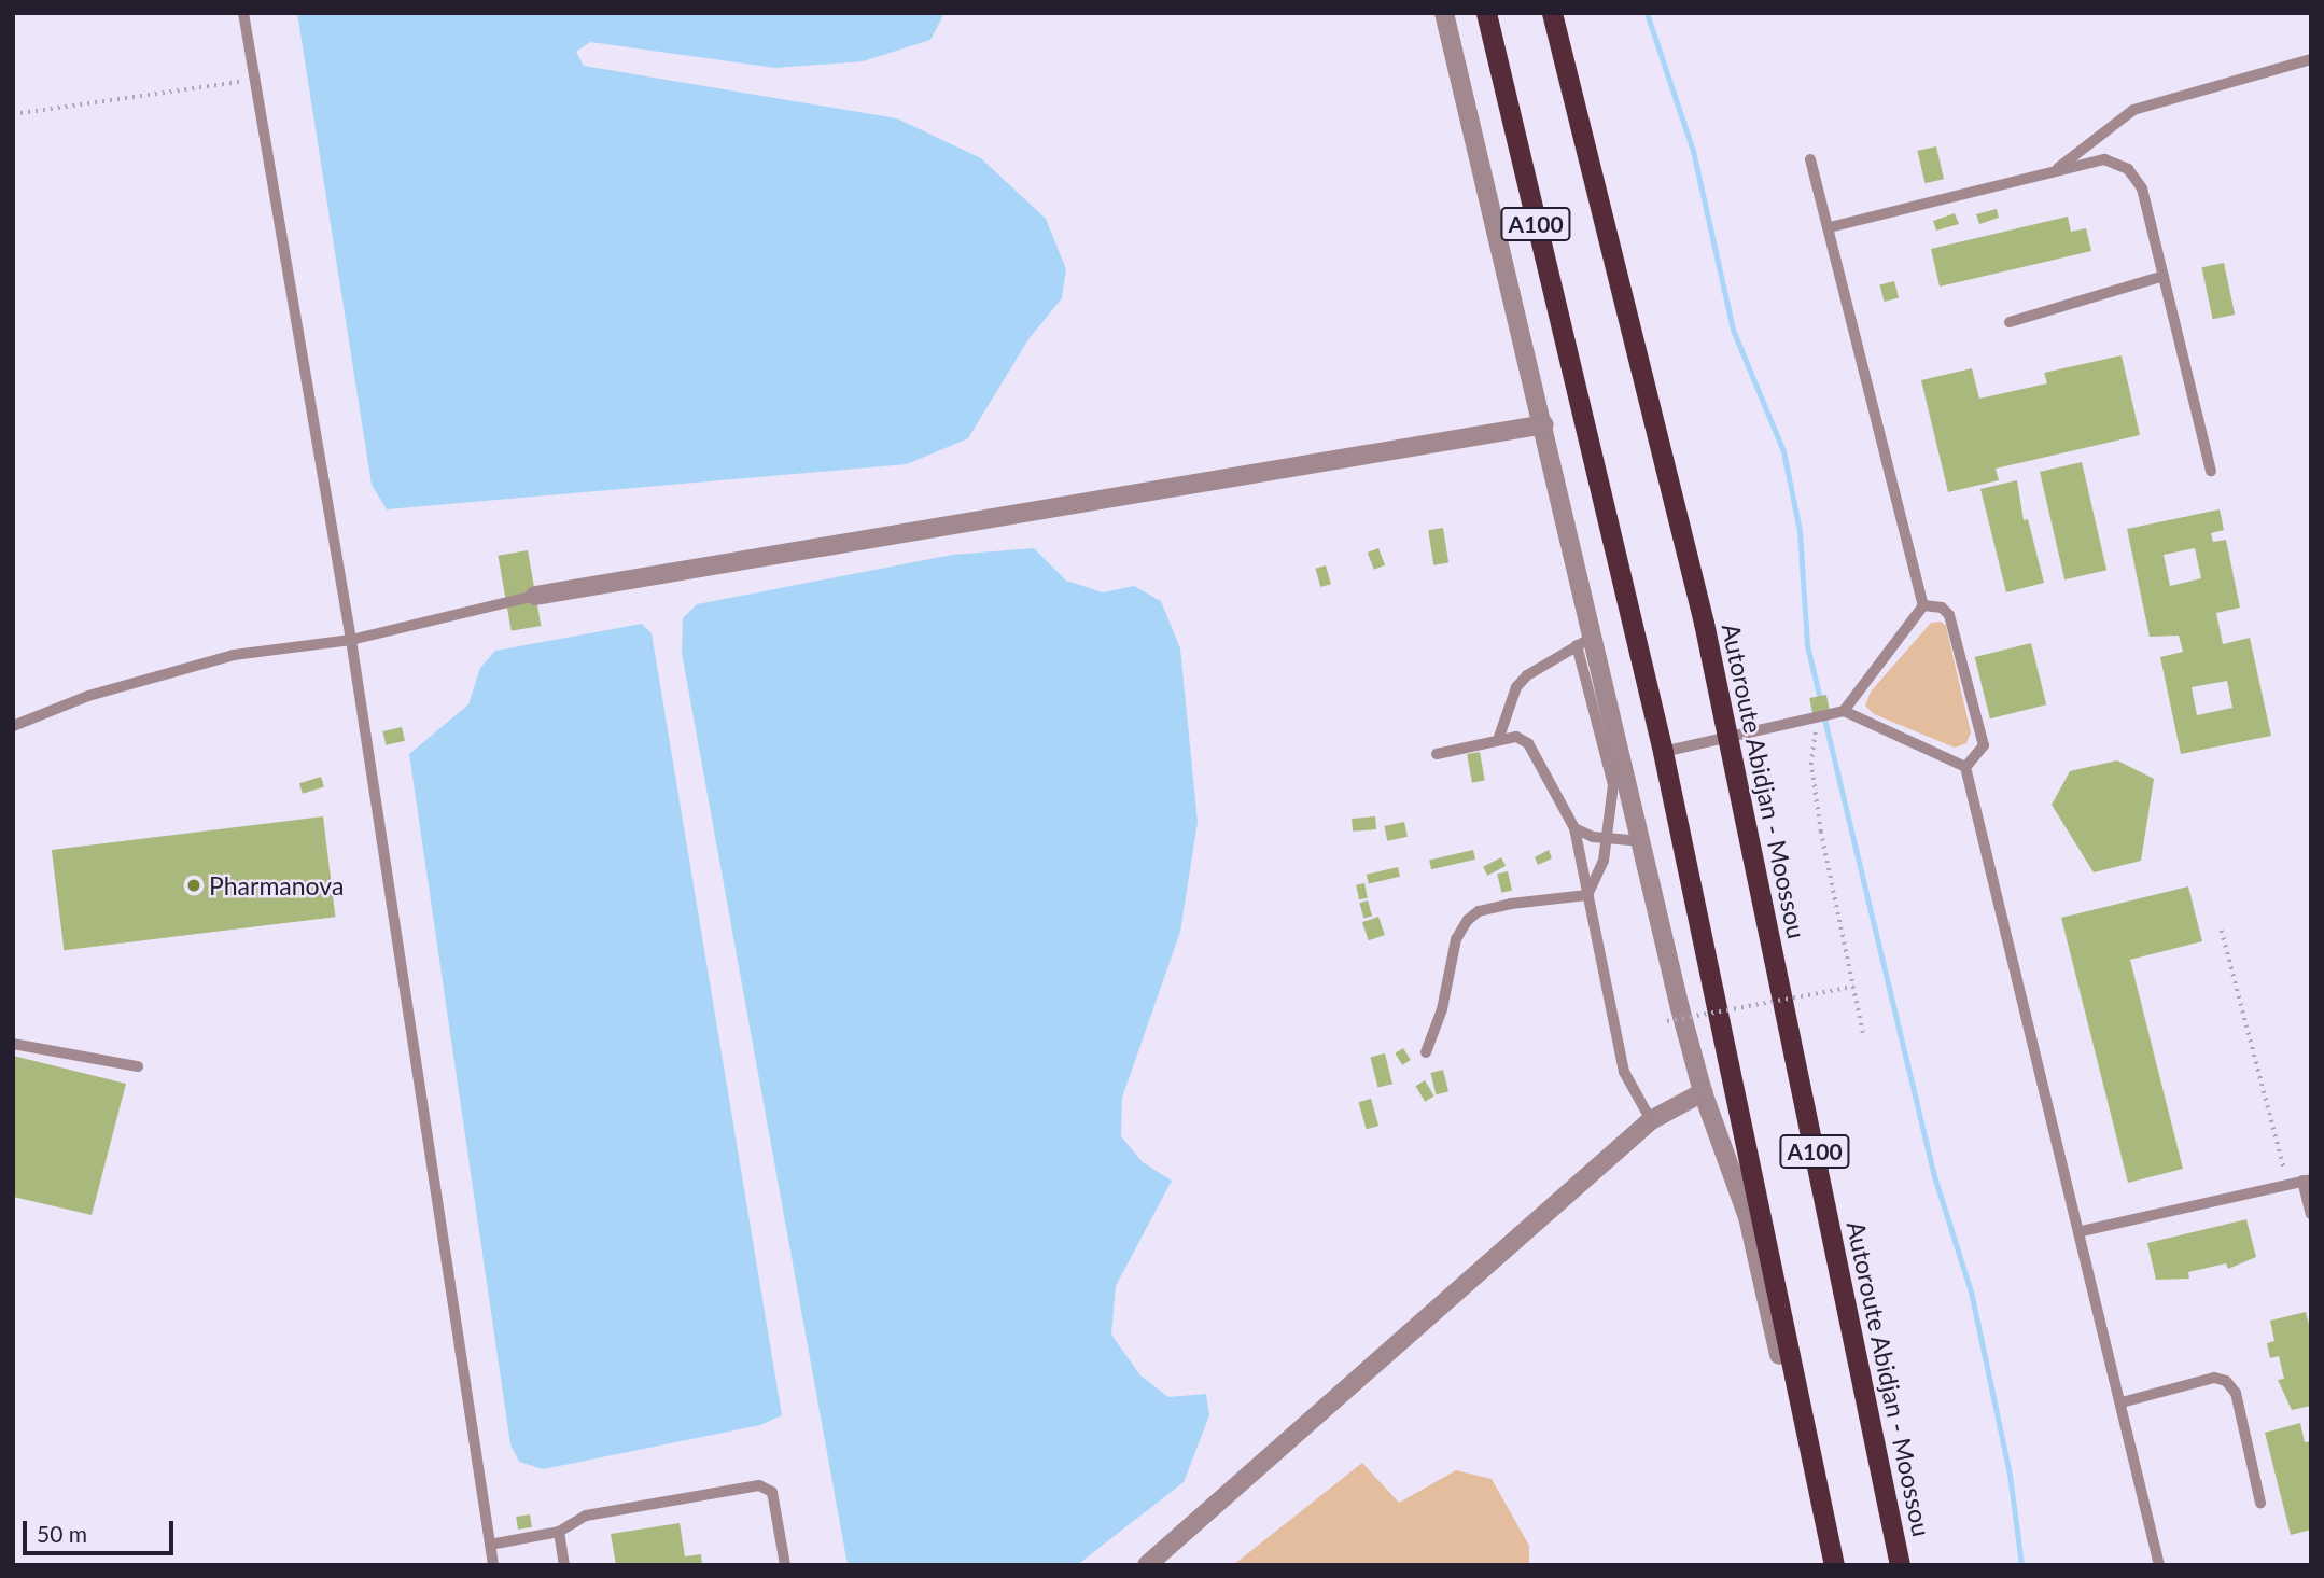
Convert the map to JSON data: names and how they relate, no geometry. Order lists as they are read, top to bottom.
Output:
{
  "streets": {
    "highway": ["A100", "Autoroute Abidjan - Moossou"]
  },
  "places": ["Pharmanova"],
  "scale_bar": "50 m"
}
